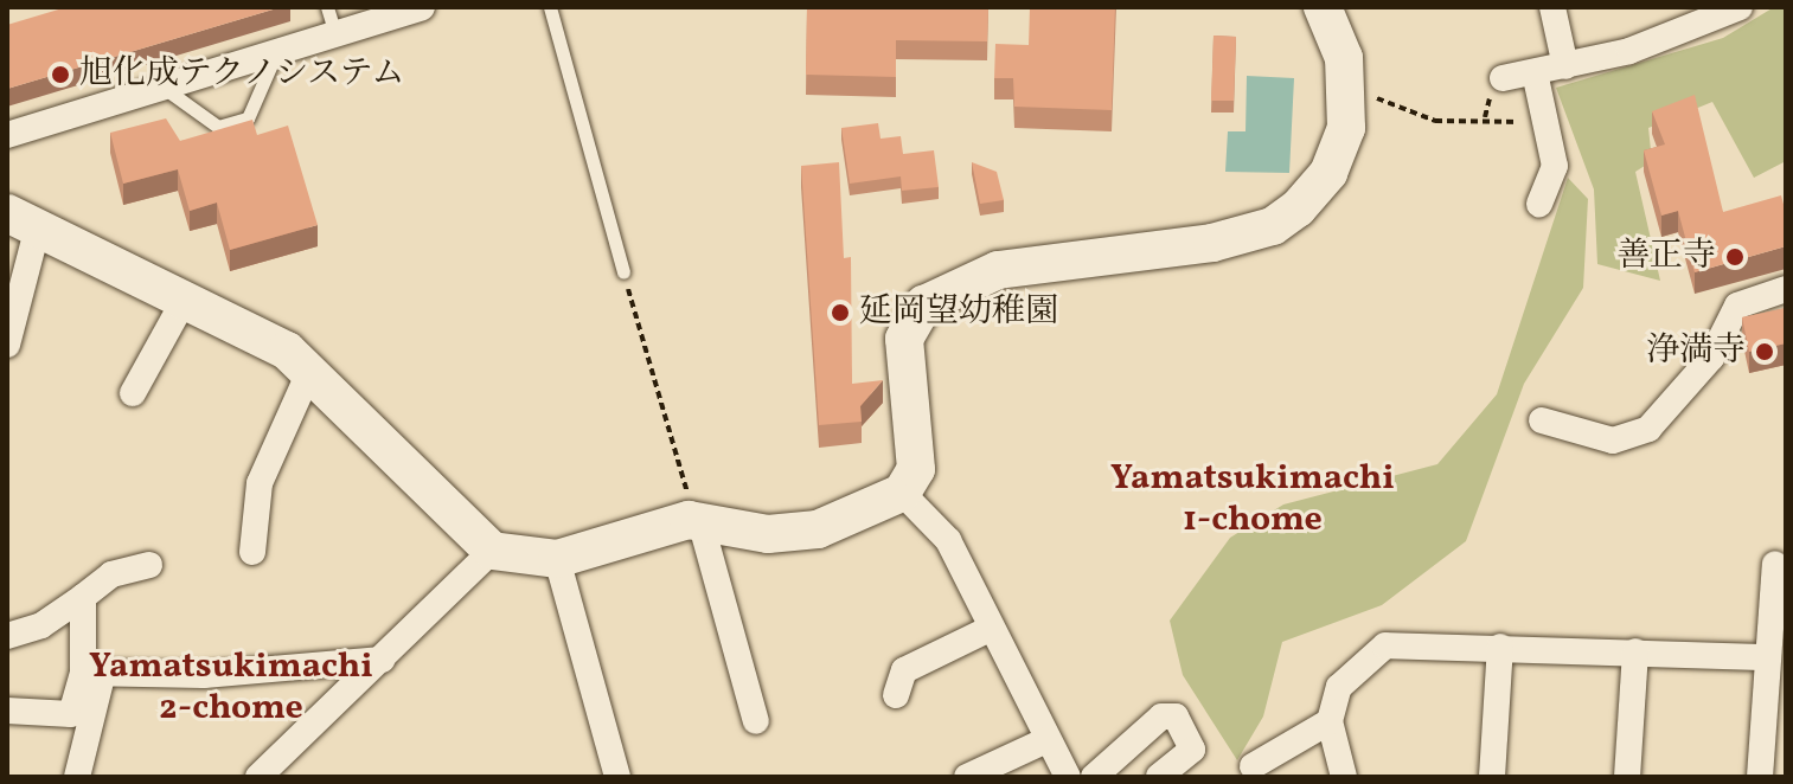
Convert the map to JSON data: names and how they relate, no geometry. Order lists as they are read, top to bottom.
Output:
{
  "districts": ["Yamatsukimachi 1-chome", "Yamatsukimachi 2-chome"],
  "places": [
    "旭化成テクノシステム",
    "善正寺",
    "延岡望幼稚園",
    "浄満寺"
  ]
}
